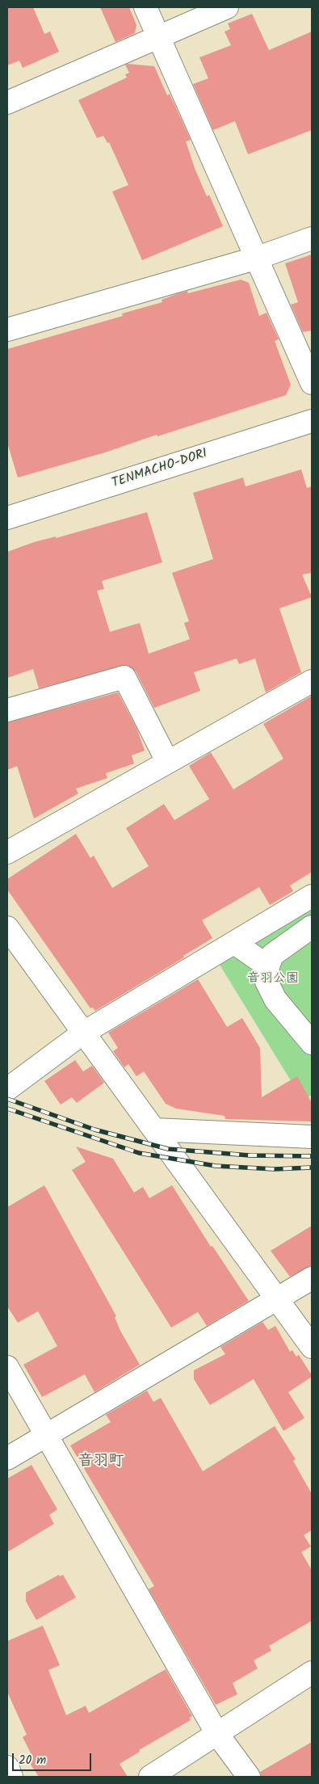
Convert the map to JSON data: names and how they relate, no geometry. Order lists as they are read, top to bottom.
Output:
{
  "streets": {
    "street": ["TENMACHO-DORI"]
  },
  "districts": ["音羽町"],
  "parks": ["音羽公園"],
  "scale_bar": "20 m"
}
